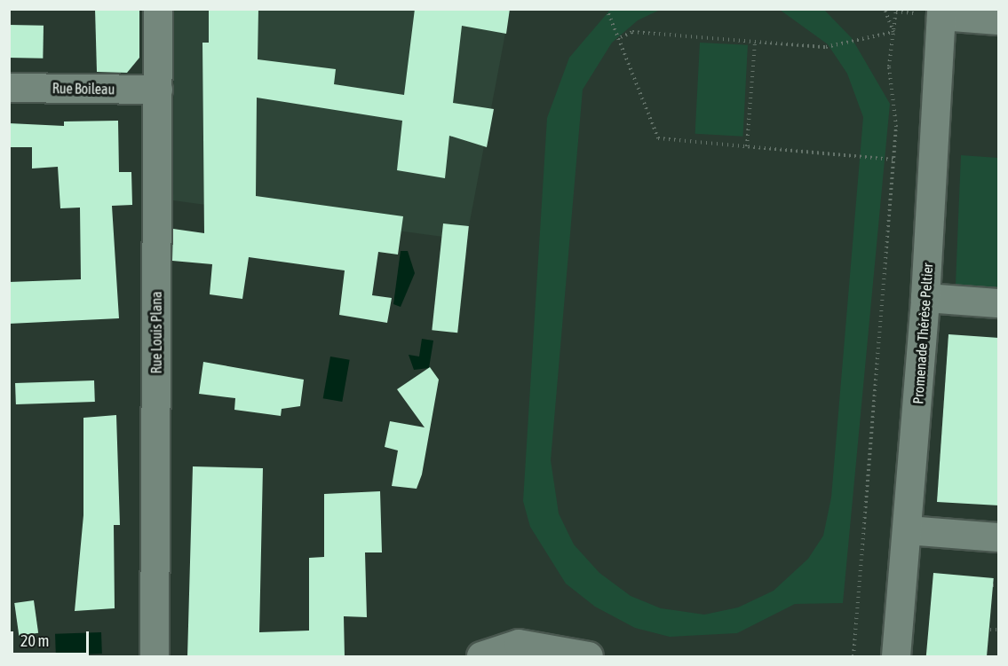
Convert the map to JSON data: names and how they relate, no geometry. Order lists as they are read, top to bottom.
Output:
{
  "streets": {
    "street": ["Rue Boileau", "Rue Louis Plana", "Promenade Thérèse Peltier"]
  },
  "crossings": [
    ["Rue Boileau", "Rue Louis Plana"]
  ],
  "scale_bar": "20 m"
}
